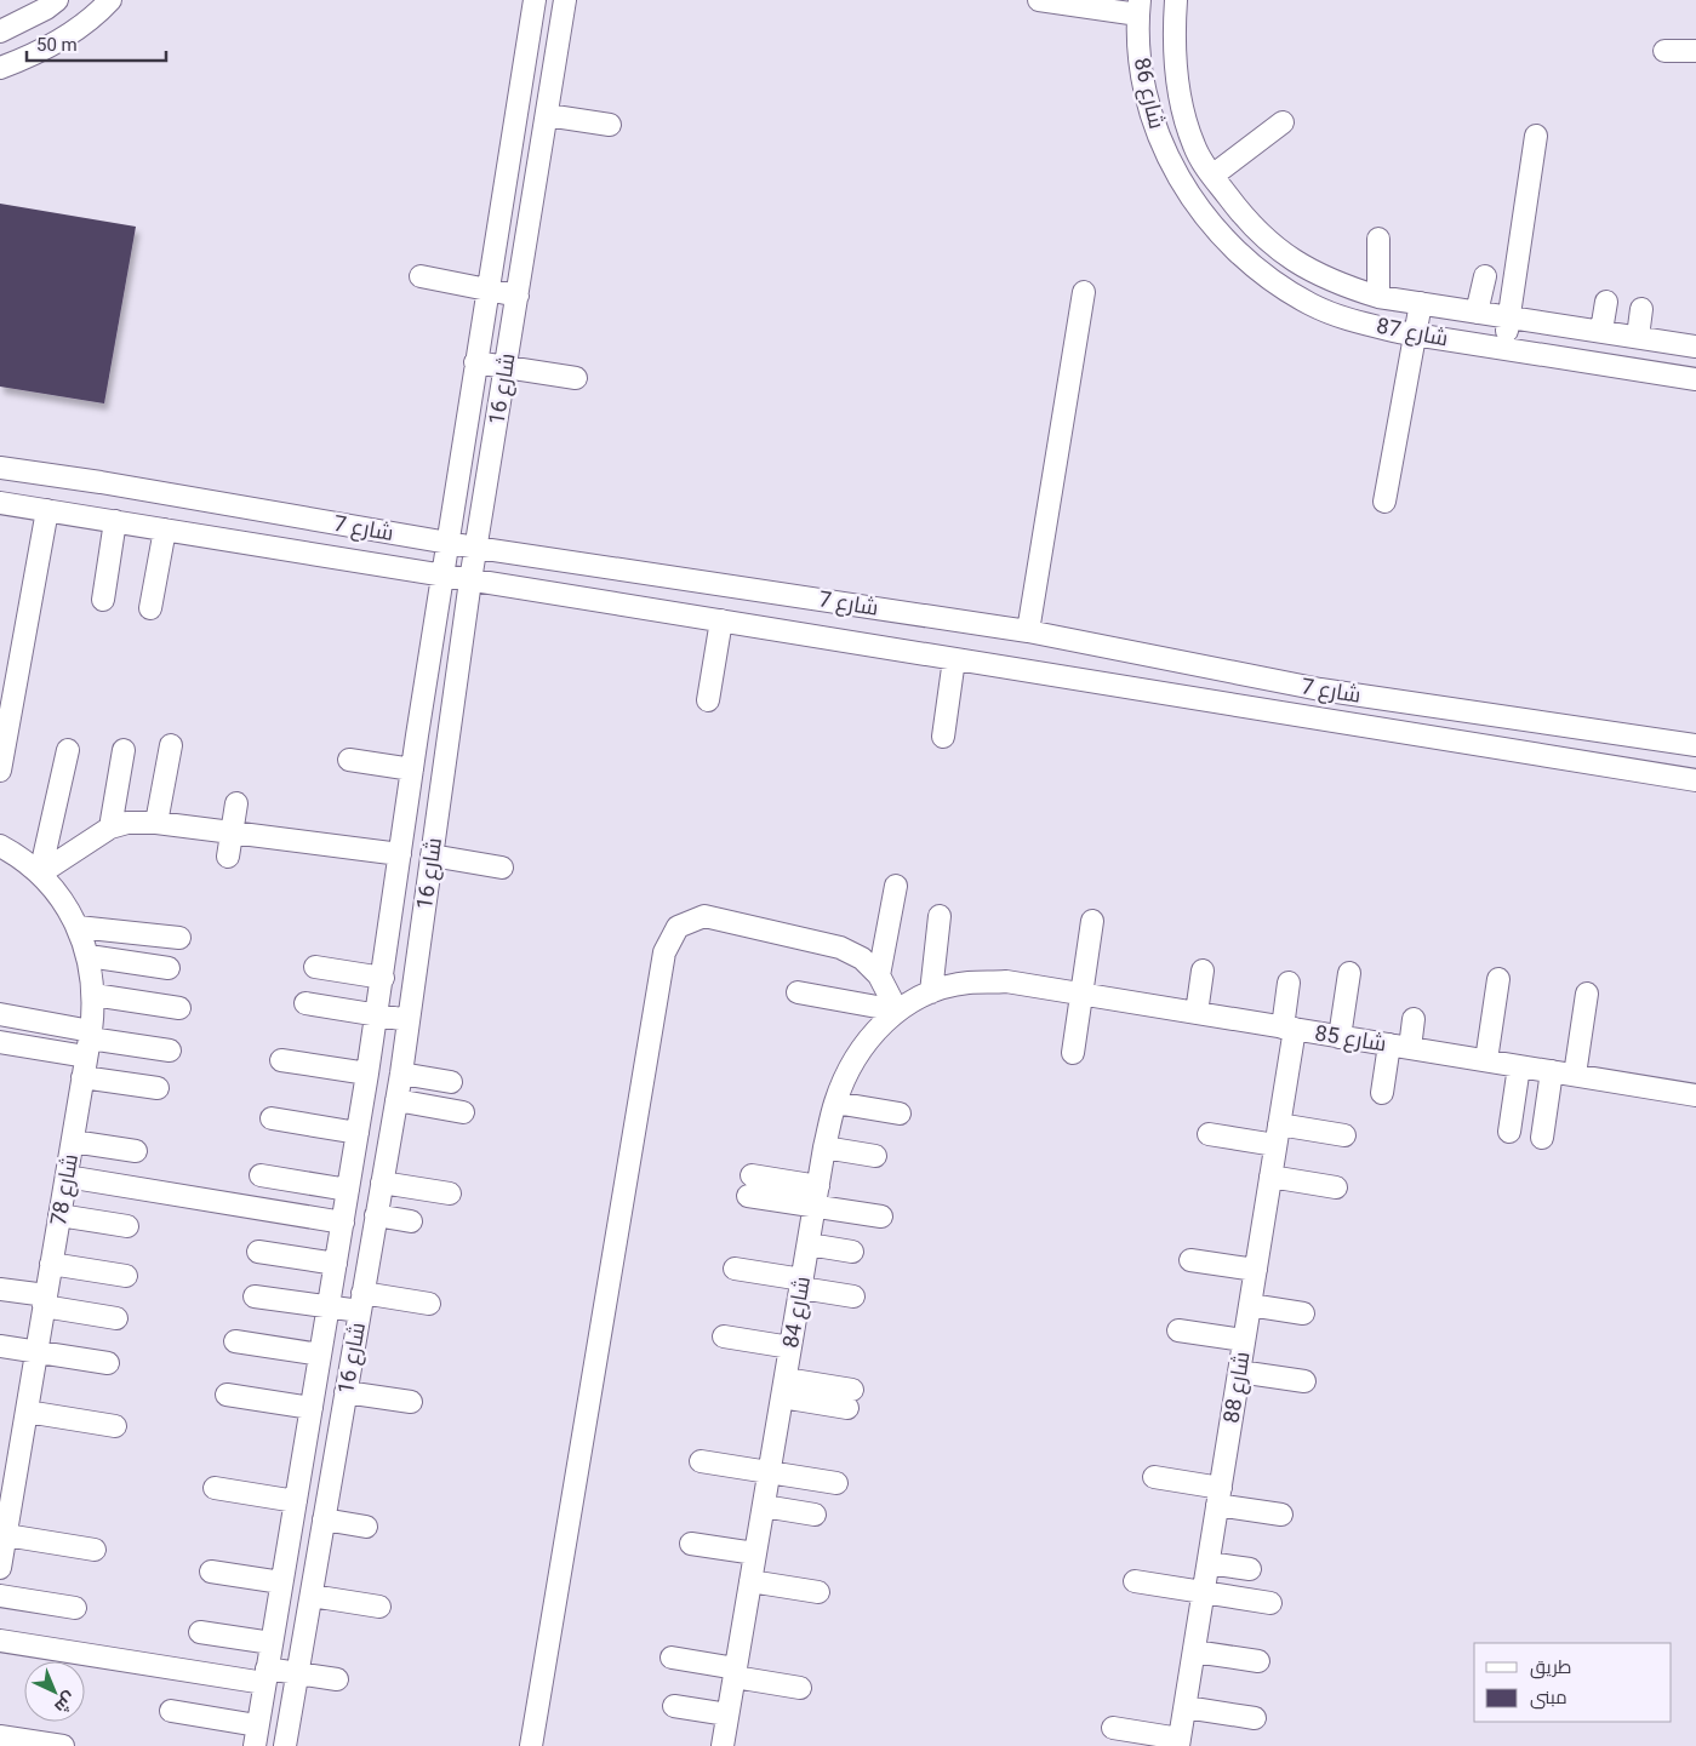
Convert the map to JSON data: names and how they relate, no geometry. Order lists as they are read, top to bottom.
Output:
{
  "streets": {
    "street": [
      "شارع 86",
      "شارع 87",
      "شارع 16",
      "شارع 7",
      "شارع 85",
      "شارع 78",
      "شارع 84",
      "شارع 88"
    ]
  },
  "crossings": [
    ["شارع 86", "شارع 87"],
    ["شارع 16", "شارع 7"],
    ["شارع 85", "شارع 84"],
    ["شارع 85", "شارع 88"]
  ],
  "legend": ["طريق", "مبنى"],
  "scale_bar": "50 m",
  "north": "bottom right"
}
